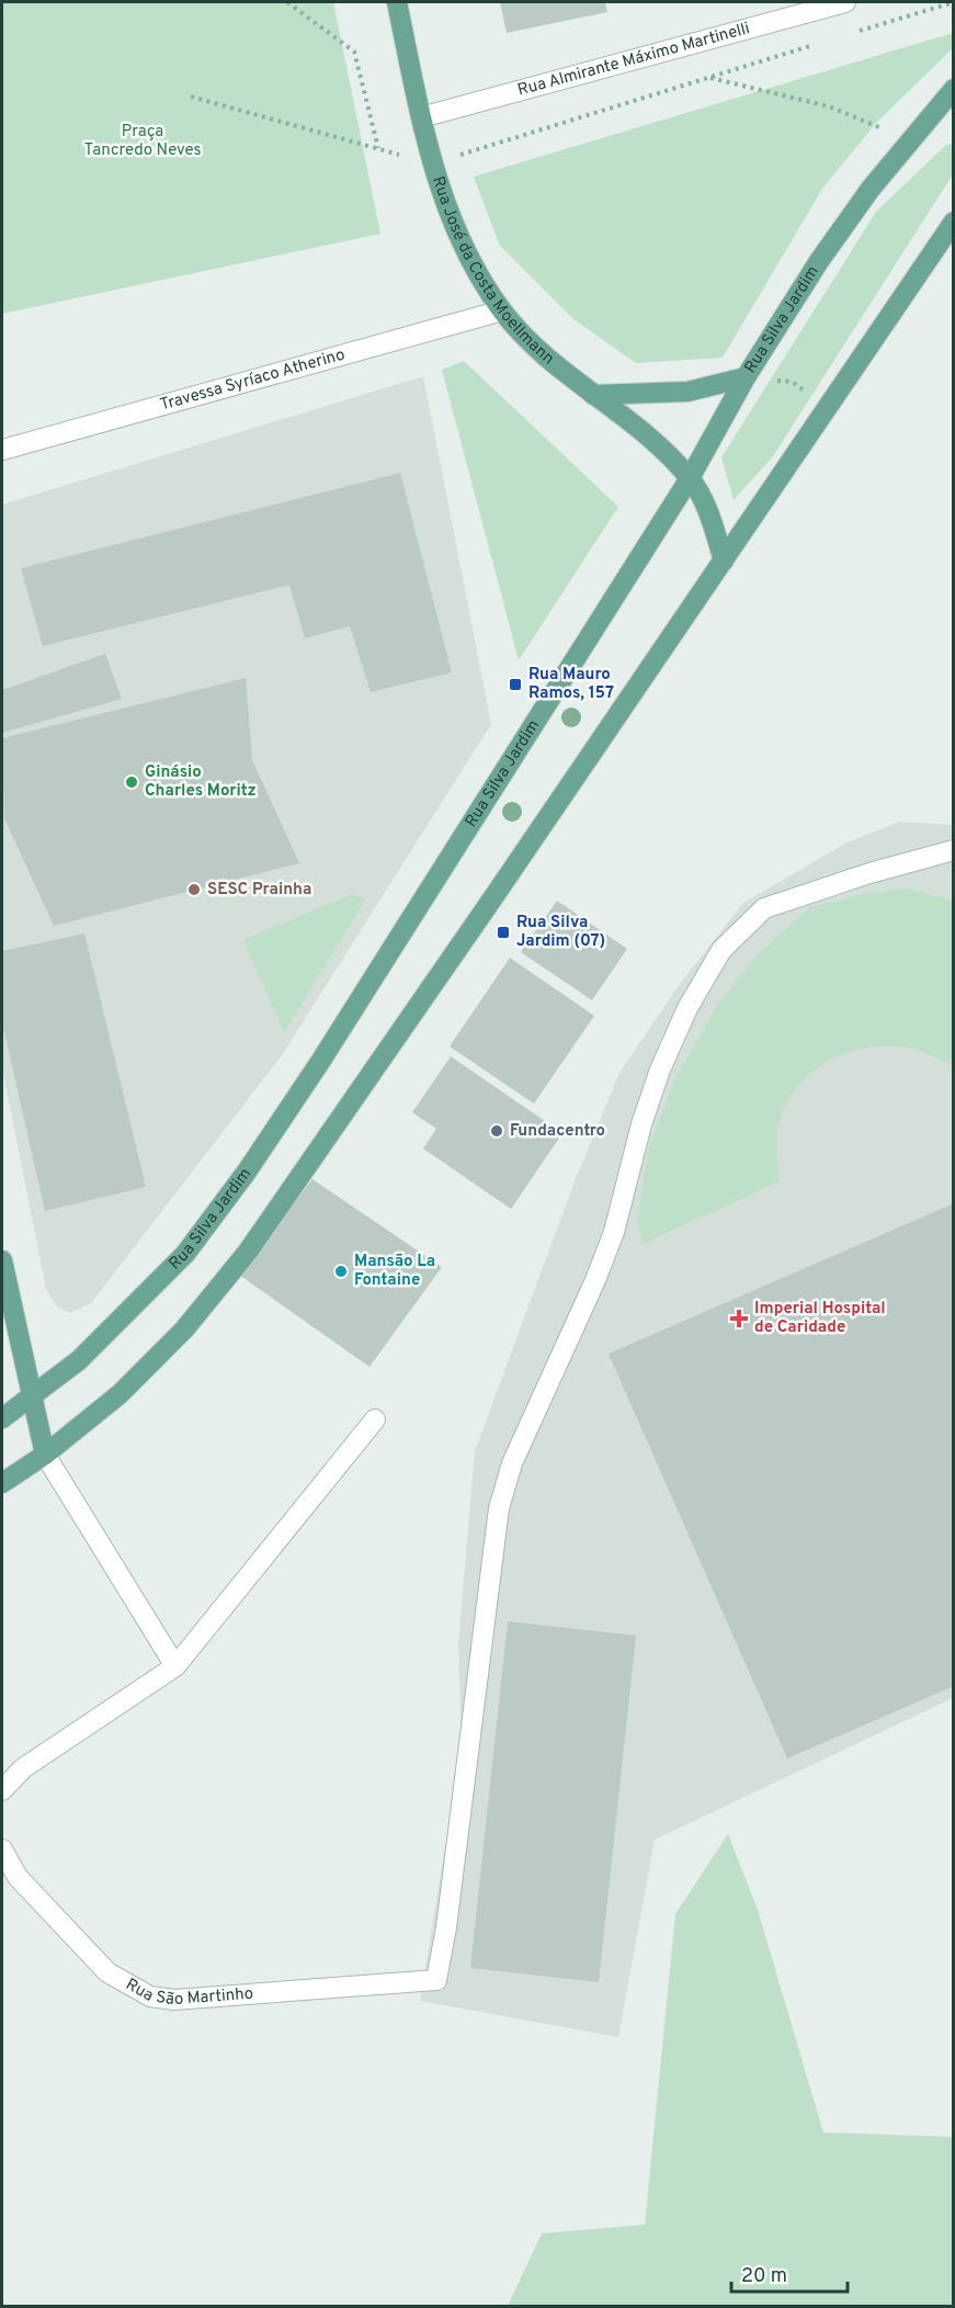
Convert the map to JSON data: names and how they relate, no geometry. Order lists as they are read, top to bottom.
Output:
{
  "streets": {
    "main road": ["Rua José da Costa Moellmann", "Rua Silva Jardim"],
    "street": ["Rua Almirante Máximo Martinelli", "Travessa Syríaco Atherino", "Rua São Martinho"]
  },
  "crossings": [
    ["Rua Almirante Máximo Martinelli", "Rua José da Costa Moellmann"],
    ["Rua José da Costa Moellmann", "Rua Silva Jardim"],
    ["Rua José da Costa Moellmann", "Travessa Syríaco Atherino"]
  ],
  "parks": ["Praça Tancredo Neves"],
  "places": {
    "transit": ["Rua Mauro Ramos, 157", "Rua Silva Jardim (07)"],
    "other": [
      "Ginásio Charles Moritz",
      "SESC Prainha",
      "Fundacentro",
      "Mansão La Fontaine"
    ],
    "health": ["Imperial Hospital de Caridade"]
  },
  "scale_bar": "20 m"
}
